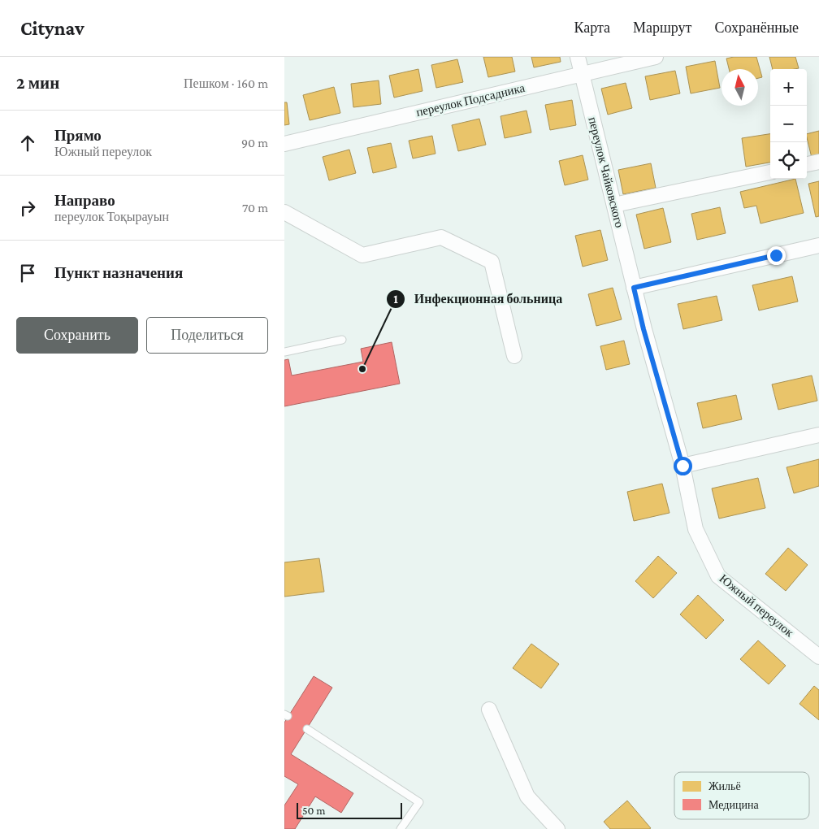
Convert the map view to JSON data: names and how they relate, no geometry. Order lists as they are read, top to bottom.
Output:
{
  "streets": {
    "street": ["переулок Подсадника", "переулок Чайковского", "Южный переулок"]
  },
  "crossings": [
    ["переулок Подсадника", "переулок Чайковского"],
    ["переулок Чайковского", "Южный переулок"]
  ],
  "places": ["Инфекционная больница"],
  "legend": ["Жильё", "Медицина"],
  "scale_bar": "50 m",
  "north": "top",
  "page": {
    "header": "Citynav",
    "nav": ["Карта", "Маршрут", "Сохранённые"],
    "heading": ["2 мин", "Пешком · 160 m"],
    "map_buttons": ["+", "−"],
    "list": [
      ["Прямо", "Южный переулок", "90 m"],
      ["Направо", "переулок Тоқырауын", "70 m"],
      "Пункт назначения"
    ],
    "buttons": ["Сохранить", "Поделиться"],
    "scale": "50 m"
  }
}
